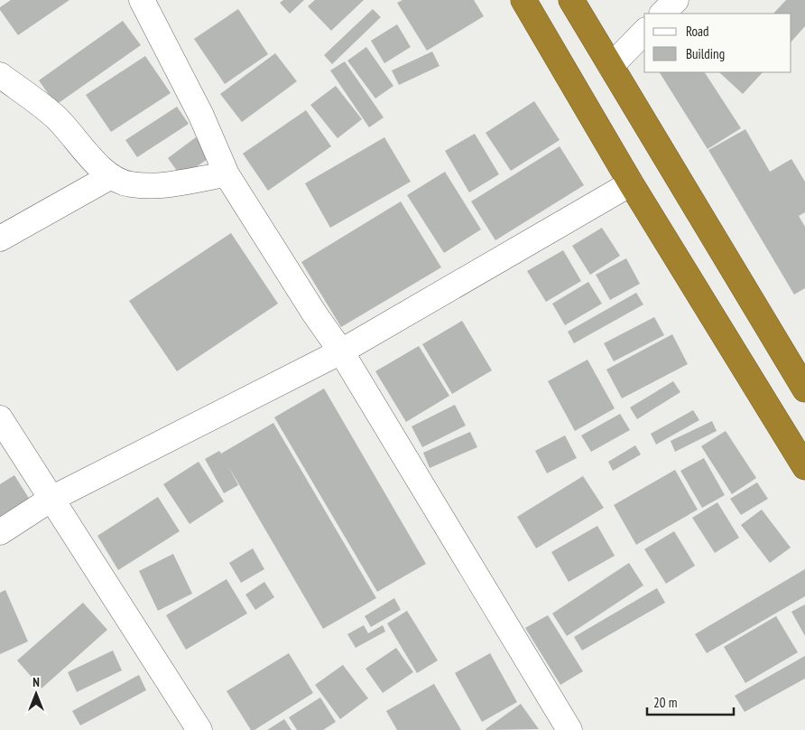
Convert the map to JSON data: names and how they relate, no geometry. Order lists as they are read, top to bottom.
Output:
{
  "legend": ["Road", "Building"],
  "scale_bar": "20 m",
  "north": "top"
}
